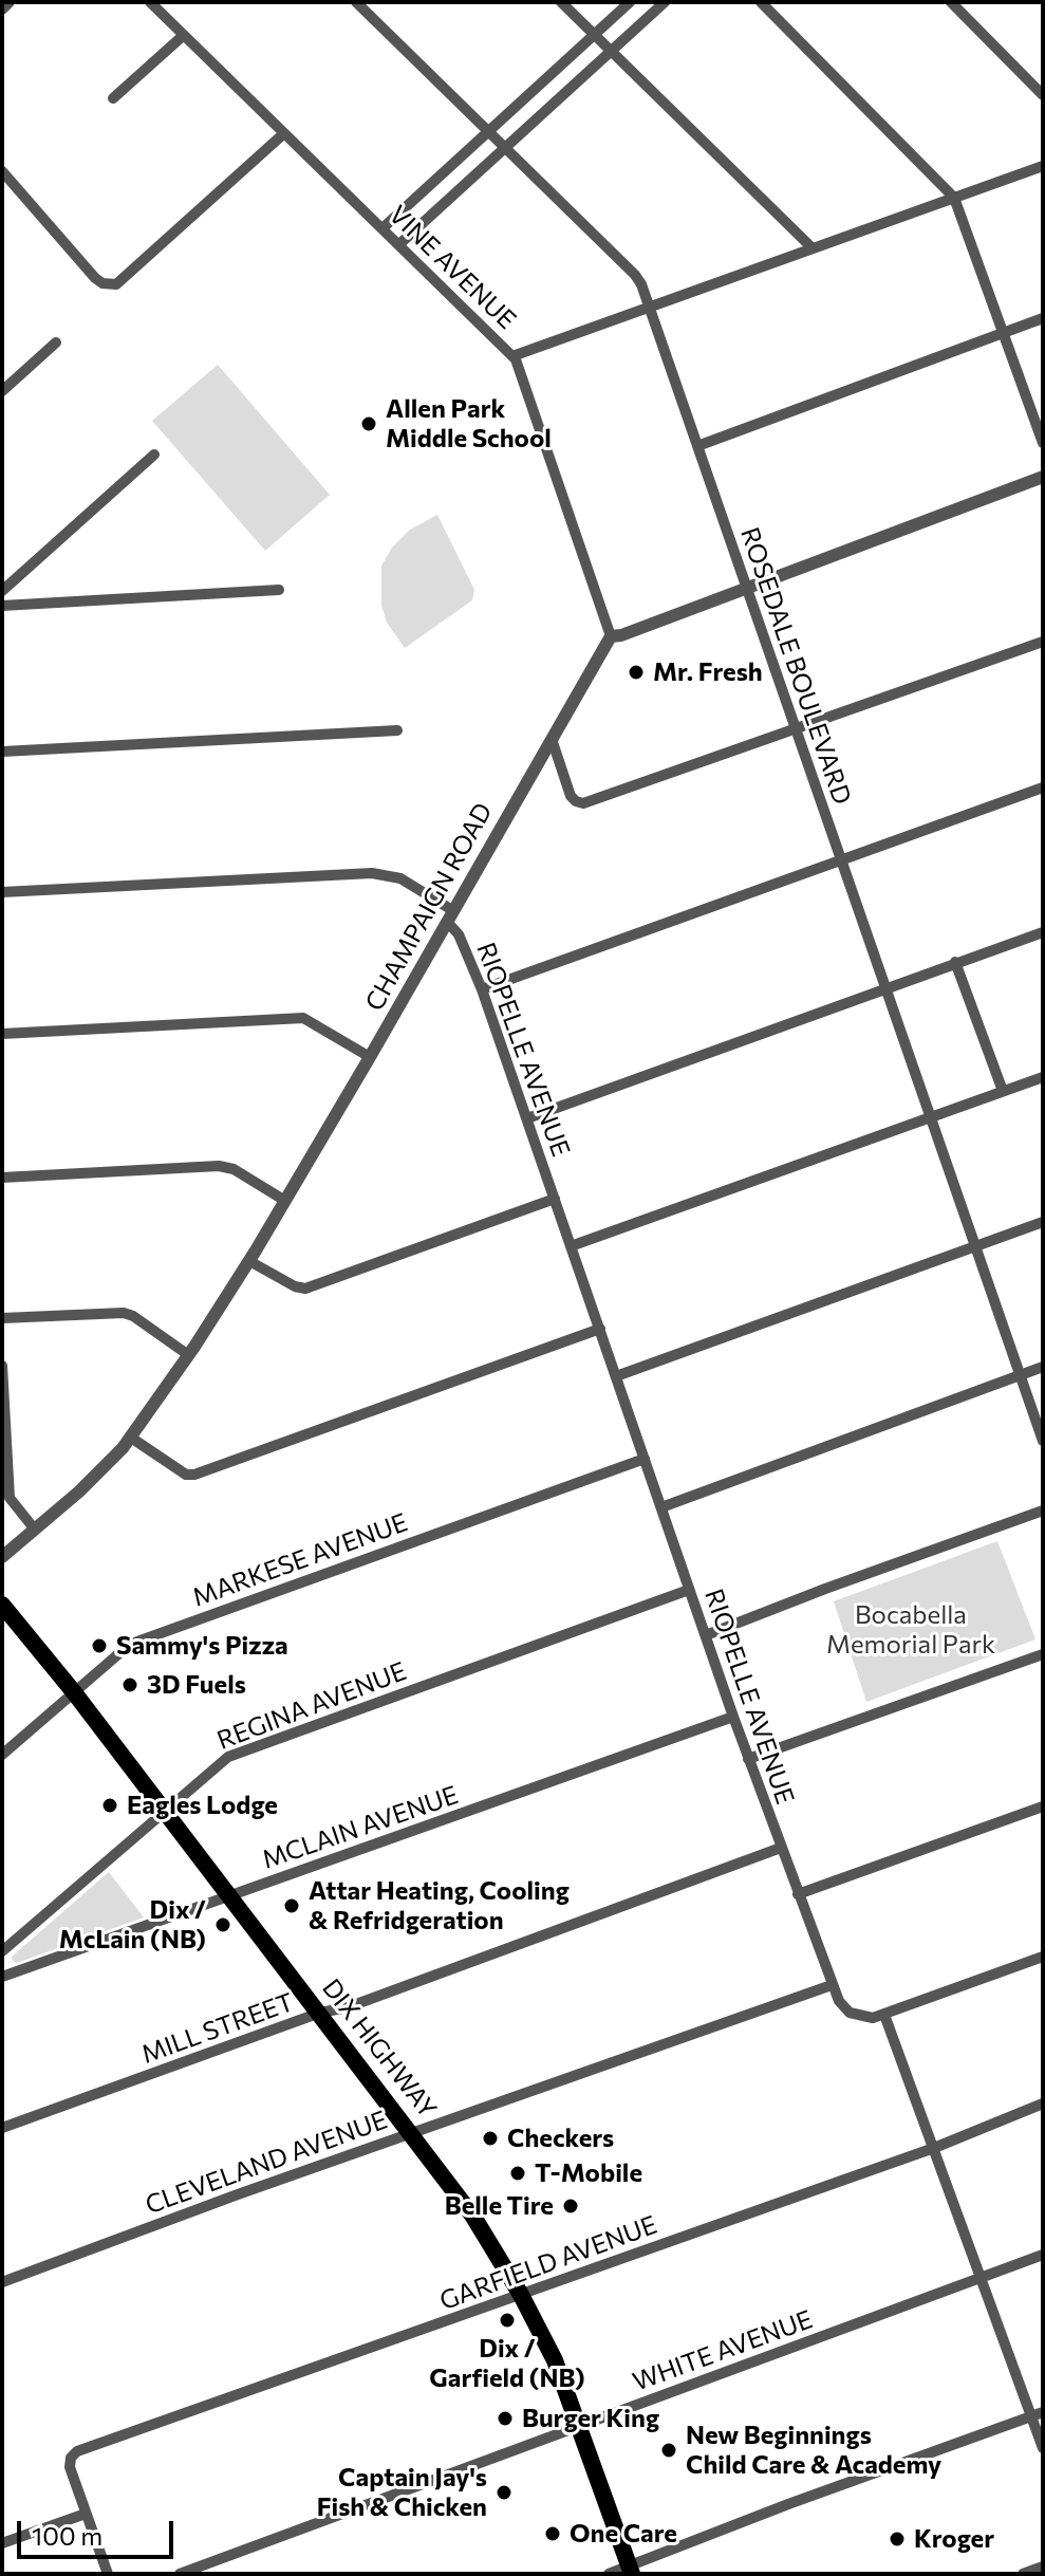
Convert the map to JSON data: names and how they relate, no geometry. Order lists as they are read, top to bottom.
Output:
{
  "streets": {
    "main road": ["DIX HIGHWAY"],
    "street": [
      "VINE AVENUE",
      "ROSEDALE BOULEVARD",
      "CHAMPAIGN ROAD",
      "RIOPELLE AVENUE",
      "MARKESE AVENUE",
      "REGINA AVENUE",
      "MCLAIN AVENUE",
      "MILL STREET",
      "CLEVELAND AVENUE",
      "GARFIELD AVENUE",
      "WHITE AVENUE"
    ]
  },
  "crossings": [
    ["VINE AVENUE", "CHAMPAIGN ROAD"],
    ["CHAMPAIGN ROAD", "RIOPELLE AVENUE"],
    ["RIOPELLE AVENUE", "MARKESE AVENUE"],
    ["RIOPELLE AVENUE", "REGINA AVENUE"],
    ["RIOPELLE AVENUE", "MCLAIN AVENUE"],
    ["RIOPELLE AVENUE", "MILL STREET"],
    ["RIOPELLE AVENUE", "CLEVELAND AVENUE"],
    ["MARKESE AVENUE", "DIX HIGHWAY"],
    ["REGINA AVENUE", "DIX HIGHWAY"],
    ["MCLAIN AVENUE", "DIX HIGHWAY"],
    ["MILL STREET", "DIX HIGHWAY"],
    ["DIX HIGHWAY", "CLEVELAND AVENUE"],
    ["DIX HIGHWAY", "GARFIELD AVENUE"],
    ["DIX HIGHWAY", "WHITE AVENUE"]
  ],
  "parks": ["Bocabella Memorial Park"],
  "places": [
    "Allen Park Middle School",
    "Mr. Fresh",
    "Sammy's Pizza",
    "3D Fuels",
    "Eagles Lodge",
    "Attar Heating, Cooling & Refridgeration",
    "Dix / McLain (NB)",
    "Checkers",
    "T-Mobile",
    "Belle Tire",
    "Dix / Garfield (NB)",
    "Burger King",
    "New Beginnings Child Care & Academy",
    "Captain Jay's Fish & Chicken",
    "One Care",
    "Kroger"
  ],
  "scale_bar": "100 m"
}
